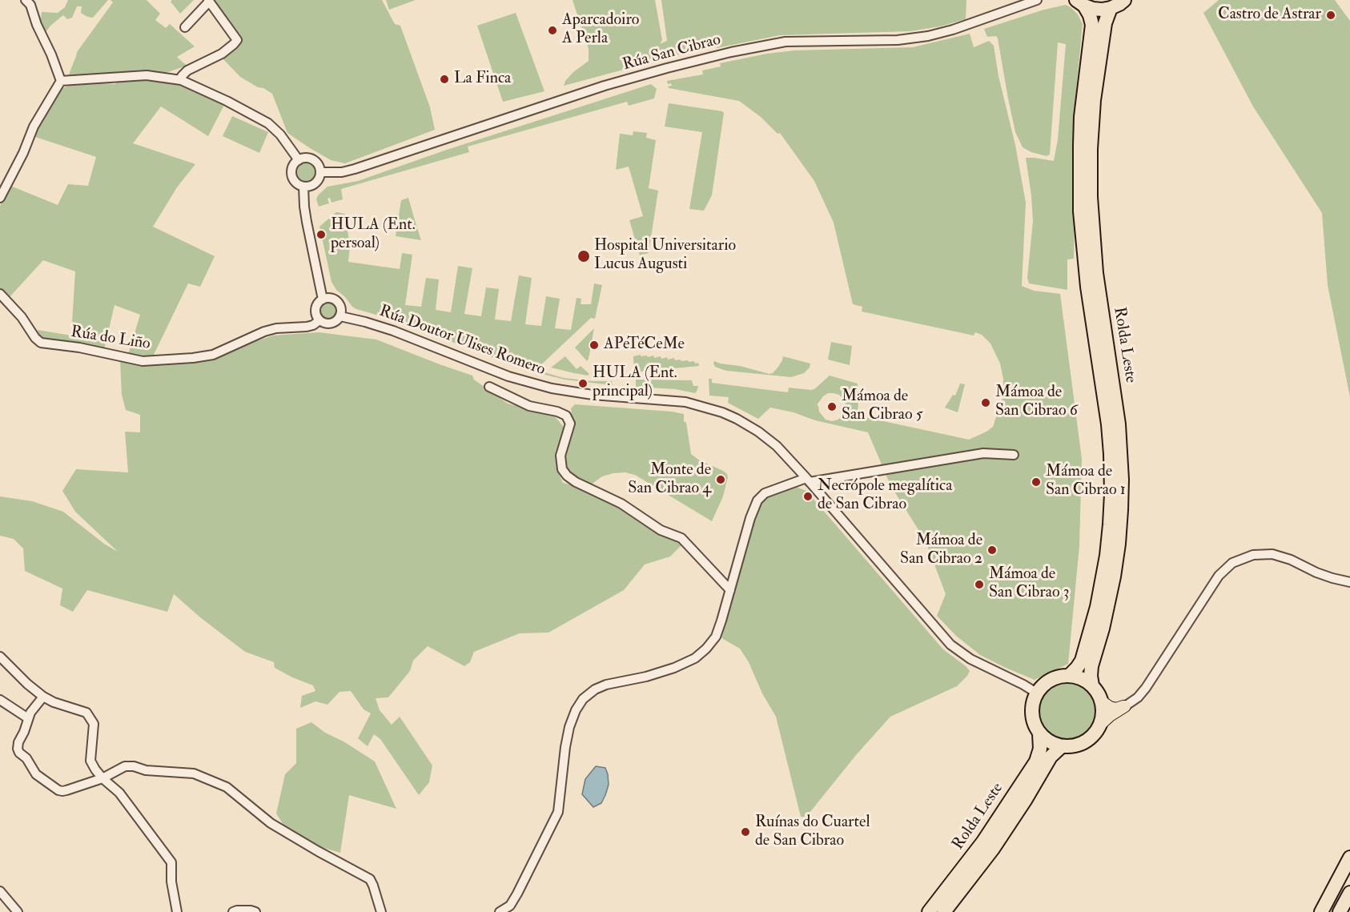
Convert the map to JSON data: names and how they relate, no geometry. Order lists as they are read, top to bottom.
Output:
{
  "streets": {
    "highway": ["Rolda Leste"],
    "street": ["Rúa San Cibrao", "Rúa do Liño", "Rúa Doutor Ulises Romero"]
  },
  "crossings": [
    ["Rúa do Liño", "Rúa Doutor Ulises Romero"],
    ["Rúa Doutor Ulises Romero", "Rolda Leste"]
  ],
  "places": [
    "Castro de Astrar",
    "Aparcadoiro A Perla",
    "La Finca",
    "HULA (Ent. persoal)",
    "Hospital Universitario Lucus Augusti",
    "APeTéCeMe",
    "HULA (Ent. principal)",
    "Mámoa de San Cibrao 6",
    "Mámoa de San Cibrao 5",
    "Monte de San Cibrao 4",
    "Mámoa de San Cibrao 1",
    "Necrópole megalítica de San Cibrao",
    "Mámoa de San Cibrao 2",
    "Mámoa de San Cibrao 3",
    "Ruínas do Cuartel de San Cibrao"
  ]
}
